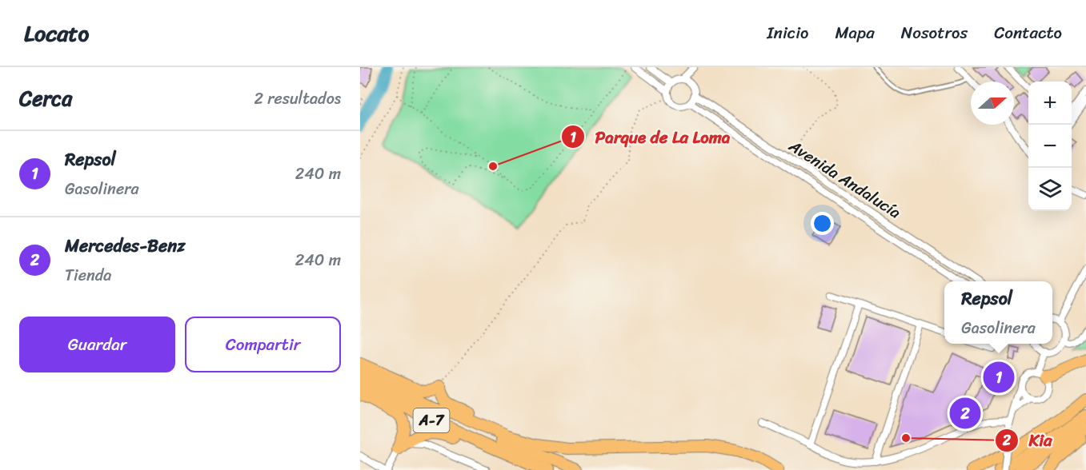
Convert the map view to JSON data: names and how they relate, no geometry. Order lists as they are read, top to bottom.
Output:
{
  "streets": {
    "highway": ["A-7"],
    "street": ["Avenida Andalucía"]
  },
  "places": ["Parque de La Loma", "Kia"],
  "north": "right",
  "page": {
    "header": "Locato",
    "nav": [
      "Inicio",
      "Mapa",
      "Nosotros",
      "Contacto"
    ],
    "heading": ["Cerca", "2 resultados"],
    "map_buttons": ["+", "−"],
    "list": [
      {
        "mark": "1",
        "name": "Repsol",
        "note": "Gasolinera",
        "value": "240 m"
      },
      {
        "mark": "2",
        "name": "Mercedes-Benz",
        "note": "Tienda",
        "value": "240 m"
      }
    ],
    "popup": ["Repsol", "Gasolinera"],
    "buttons": ["Guardar", "Compartir"],
    "pins": ["1", "2"]
  }
}
